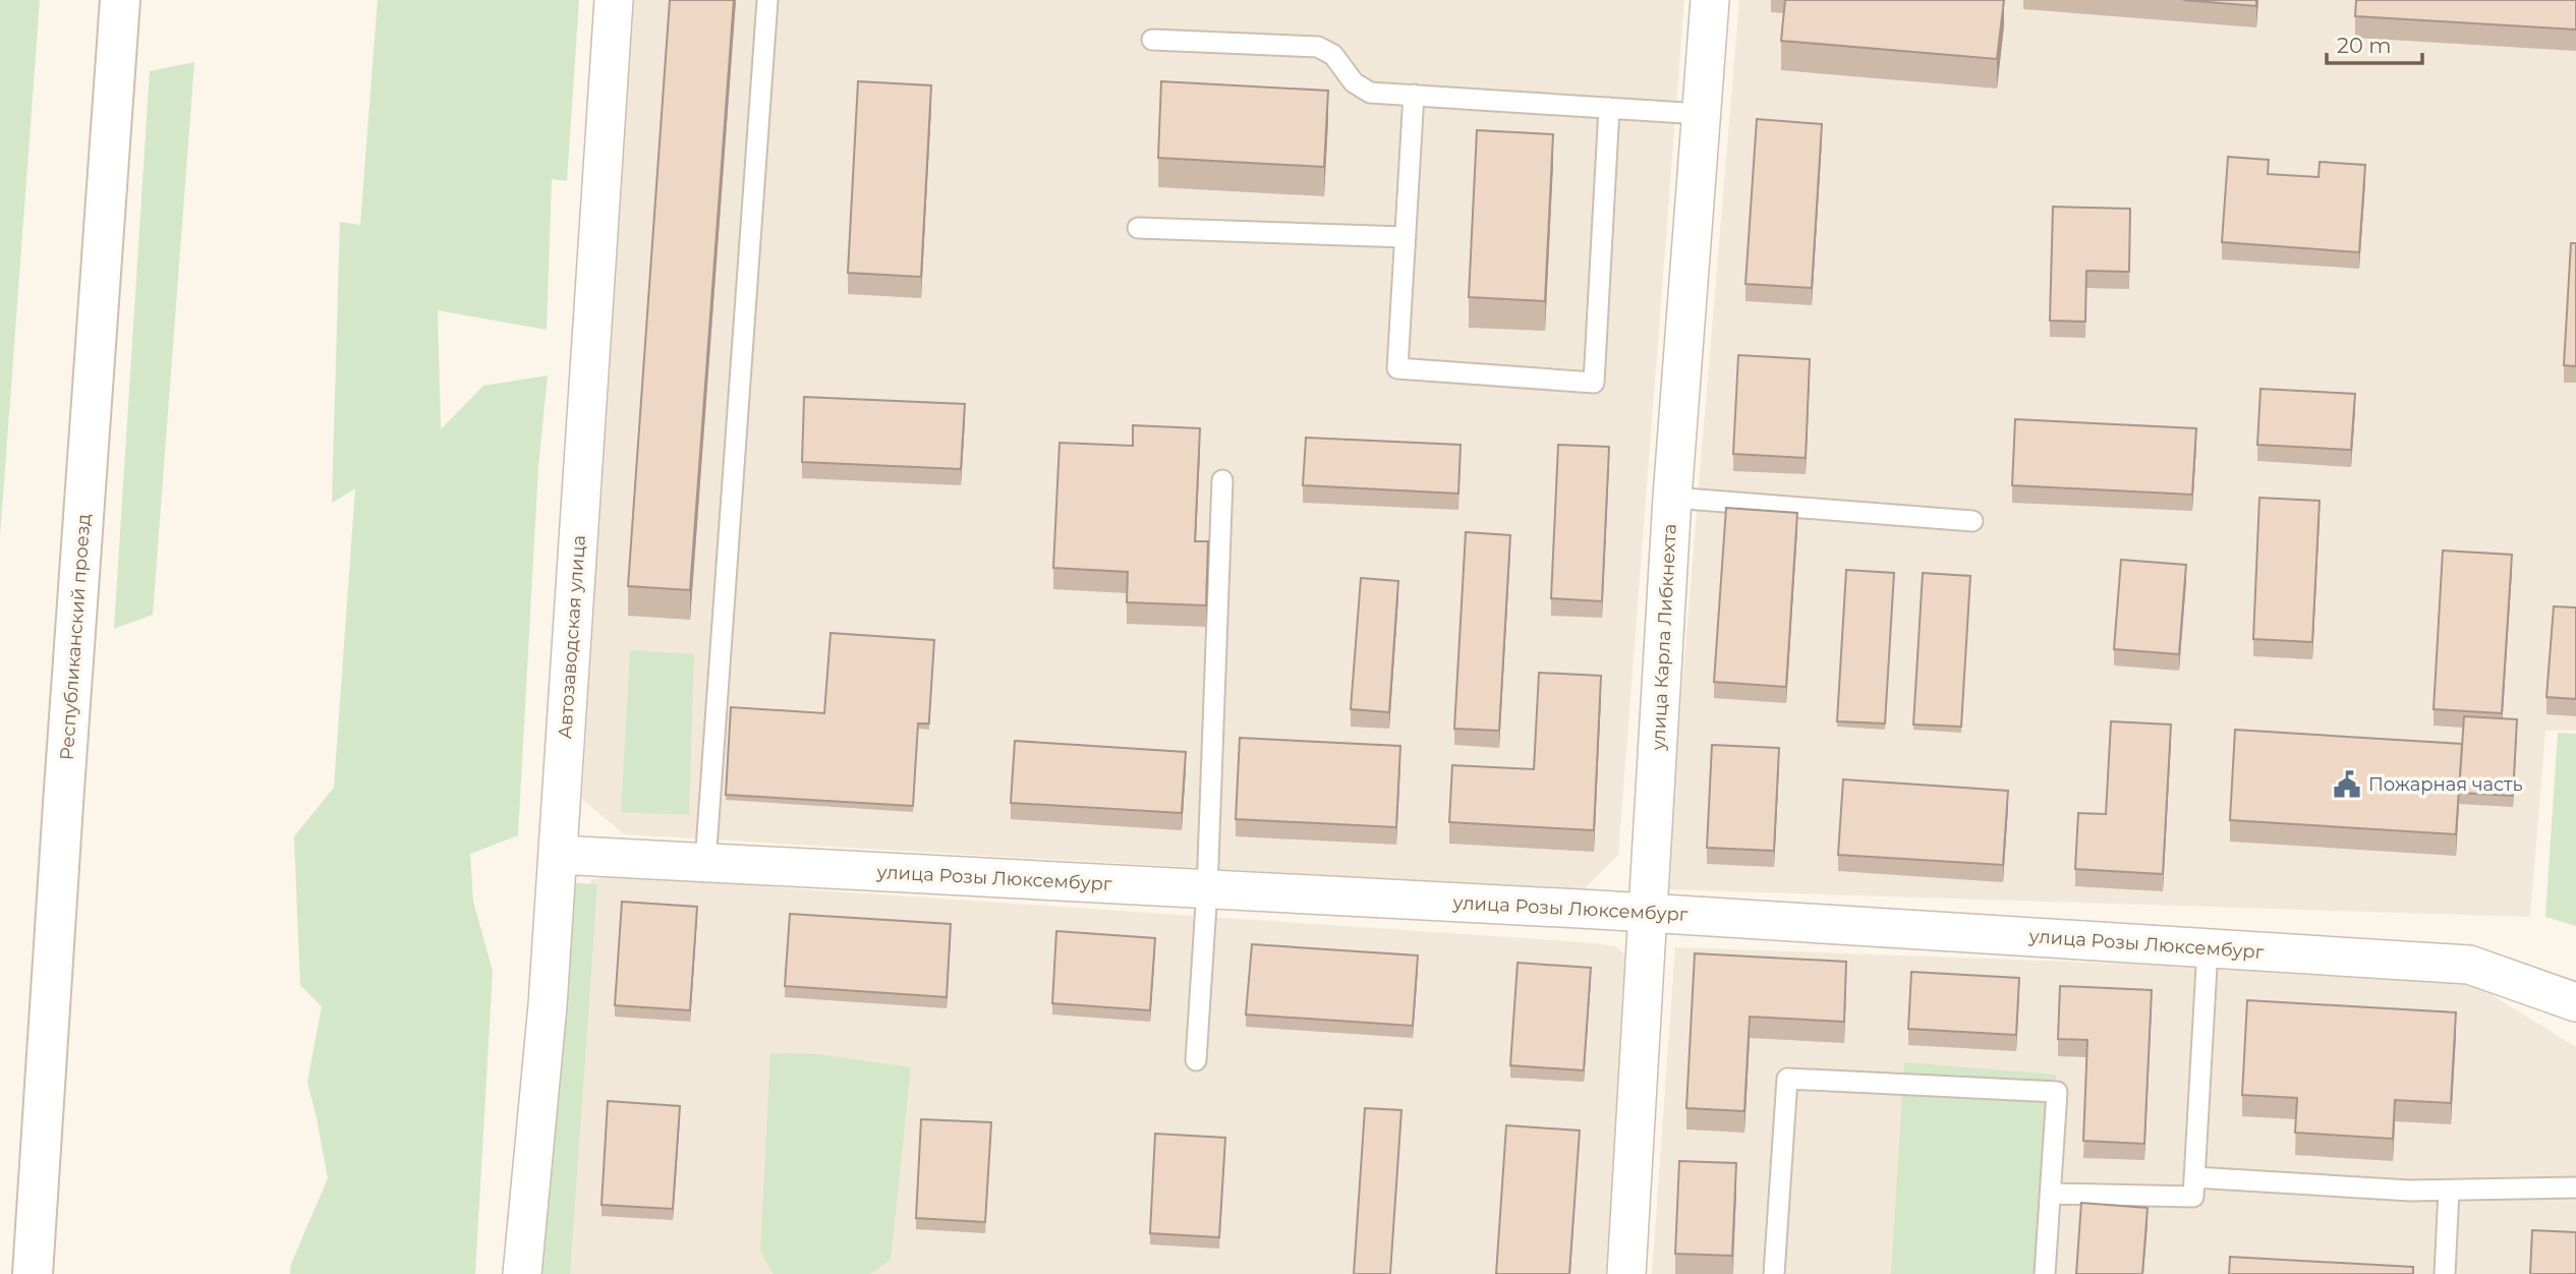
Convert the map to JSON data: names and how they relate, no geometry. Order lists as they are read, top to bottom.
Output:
{
  "streets": {
    "main road": ["Республиканский проезд"],
    "street": ["Автозаводская улица", "улица Карла Либкнехта", "улица Розы Люксембург"]
  },
  "crossings": [
    ["Автозаводская улица", "улица Розы Люксембург"],
    ["улица Карла Либкнехта", "улица Розы Люксембург"]
  ],
  "places": {
    "public building": ["Пожарная часть"]
  },
  "scale_bar": "20 m"
}
